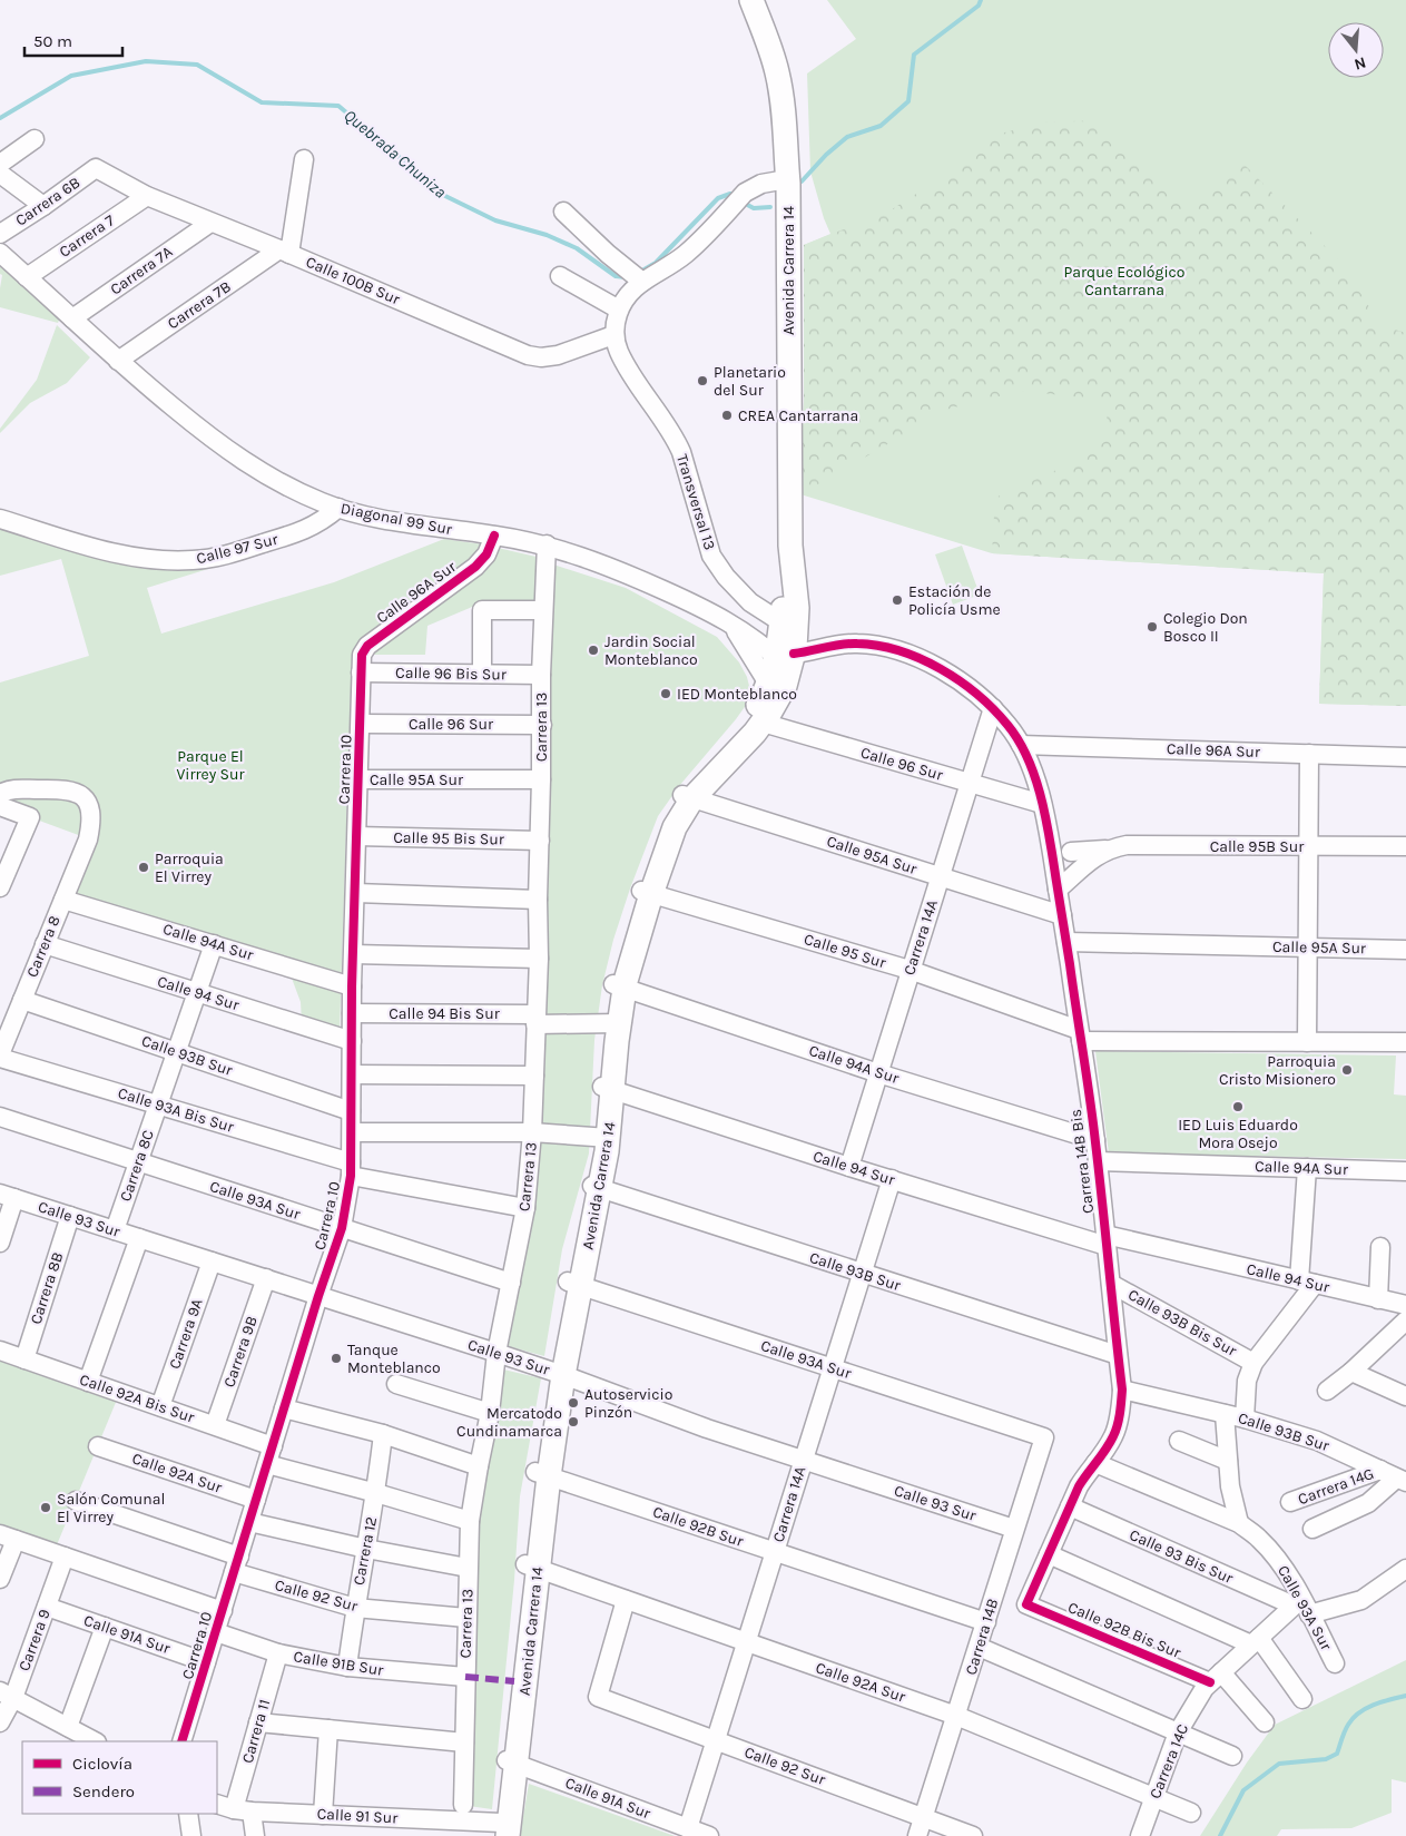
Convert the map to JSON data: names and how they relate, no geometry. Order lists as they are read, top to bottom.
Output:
{
  "streets": {
    "main road": ["Avenida Carrera 14"],
    "street": [
      "Carrera 6B",
      "Carrera 7",
      "Carrera 7A",
      "Calle 100B Sur",
      "Carrera 7B",
      "Transversal 13",
      "Diagonal 99 Sur",
      "Calle 97 Sur",
      "Calle 96A Sur",
      "Calle 96 Bis Sur",
      "Calle 96 Sur",
      "Carrera 13",
      "Carrera 10",
      "Calle 95A Sur",
      "Calle 95 Bis Sur",
      "Calle 95B Sur",
      "Carrera 14A",
      "Calle 94A Sur",
      "Carrera 8",
      "Calle 95 Sur",
      "Calle 94 Sur",
      "Calle 94 Bis Sur",
      "Calle 93B Sur",
      "Calle 93A Bis Sur",
      "Carrera 14B Bis",
      "Carrera 8C",
      "Calle 93A Sur",
      "Calle 93 Sur",
      "Carrera 8B",
      "Calle 93B Bis Sur",
      "Carrera 9A",
      "Carrera 9B",
      "Calle 92A Bis Sur",
      "Calle 92A Sur",
      "Carrera 14G",
      "Calle 92B Sur",
      "Carrera 12",
      "Calle 93 Bis Sur",
      "Calle 92 Sur",
      "Calle 92B Bis Sur",
      "Calle 91A Sur",
      "Carrera 14B",
      "Carrera 9",
      "Calle 91B Sur",
      "Carrera 11",
      "Carrera 14C",
      "Calle 91 Sur"
    ]
  },
  "crossings": [
    ["Carrera 6B", "Calle 100B Sur"],
    ["Carrera 7", "Calle 100B Sur"],
    ["Carrera 7", "Diagonal 99 Sur"],
    ["Carrera 7A", "Calle 100B Sur"],
    ["Carrera 7A", "Diagonal 99 Sur"],
    ["Avenida Carrera 14", "Transversal 13"],
    ["Avenida Carrera 14", "Diagonal 99 Sur"],
    ["Avenida Carrera 14", "Calle 96 Sur"],
    ["Avenida Carrera 14", "Calle 95A Sur"],
    ["Avenida Carrera 14", "Calle 94A Sur"],
    ["Avenida Carrera 14", "Calle 95 Sur"],
    ["Avenida Carrera 14", "Calle 94 Sur"],
    ["Avenida Carrera 14", "Calle 94 Bis Sur"],
    ["Avenida Carrera 14", "Calle 93B Sur"],
    ["Avenida Carrera 14", "Calle 93A Sur"],
    ["Avenida Carrera 14", "Calle 93 Sur"],
    ["Avenida Carrera 14", "Calle 92A Sur"],
    ["Avenida Carrera 14", "Calle 92B Sur"],
    ["Avenida Carrera 14", "Calle 91A Sur"],
    ["Avenida Carrera 14", "Calle 91 Sur"],
    ["Calle 100B Sur", "Carrera 7B"],
    ["Calle 100B Sur", "Transversal 13"],
    ["Carrera 7B", "Diagonal 99 Sur"],
    ["Diagonal 99 Sur", "Calle 97 Sur"],
    ["Diagonal 99 Sur", "Calle 96A Sur"],
    ["Diagonal 99 Sur", "Carrera 13"],
    ["Calle 96A Sur", "Calle 96 Bis Sur"],
    ["Calle 96A Sur", "Carrera 10"],
    ["Calle 96A Sur", "Carrera 14B Bis"],
    ["Calle 96 Bis Sur", "Carrera 13"],
    ["Calle 96 Bis Sur", "Carrera 10"],
    ["Calle 96 Sur", "Carrera 13"],
    ["Calle 96 Sur", "Carrera 10"],
    ["Calle 96 Sur", "Carrera 14A"],
    ["Calle 96 Sur", "Carrera 14B Bis"],
    ["Carrera 13", "Calle 95A Sur"],
    ["Carrera 13", "Calle 95 Bis Sur"],
    ["Carrera 13", "Calle 94 Bis Sur"],
    ["Carrera 13", "Calle 93A Bis Sur"],
    ["Carrera 13", "Calle 93A Sur"],
    ["Carrera 13", "Calle 93 Sur"],
    ["Carrera 13", "Calle 92 Sur"],
    ["Carrera 13", "Calle 91B Sur"],
    ["Carrera 13", "Calle 91 Sur"],
    ["Carrera 10", "Calle 95A Sur"],
    ["Carrera 10", "Calle 95 Bis Sur"],
    ["Carrera 10", "Calle 94A Sur"],
    ["Carrera 10", "Calle 94 Sur"],
    ["Carrera 10", "Calle 94 Bis Sur"],
    ["Carrera 10", "Calle 93B Sur"],
    ["Carrera 10", "Calle 93A Bis Sur"],
    ["Carrera 10", "Calle 93A Sur"],
    ["Carrera 10", "Calle 93 Sur"],
    ["Carrera 10", "Calle 92A Bis Sur"],
    ["Carrera 10", "Calle 92A Sur"],
    ["Carrera 10", "Calle 92 Sur"],
    ["Carrera 10", "Calle 91A Sur"],
    ["Carrera 10", "Calle 91B Sur"],
    ["Calle 95A Sur", "Carrera 14A"],
    ["Calle 95A Sur", "Carrera 14B Bis"],
    ["Calle 95B Sur", "Carrera 14B Bis"],
    ["Carrera 14A", "Calle 94A Sur"],
    ["Carrera 14A", "Calle 95 Sur"],
    ["Carrera 14A", "Calle 94 Sur"],
    ["Carrera 14A", "Calle 93B Sur"],
    ["Carrera 14A", "Carrera 14B Bis"],
    ["Carrera 14A", "Calle 93A Sur"],
    ["Carrera 14A", "Calle 93 Sur"],
    ["Carrera 14A", "Calle 92A Sur"],
    ["Carrera 14A", "Calle 92B Sur"],
    ["Carrera 14A", "Calle 92 Sur"],
    ["Carrera 14A", "Calle 91A Sur"],
    ["Calle 94A Sur", "Carrera 8"],
    ["Calle 94A Sur", "Carrera 14B Bis"],
    ["Calle 94A Sur", "Carrera 8C"],
    ["Carrera 8", "Calle 94 Sur"],
    ["Carrera 8", "Calle 93B Sur"],
    ["Carrera 8", "Calle 93A Bis Sur"],
    ["Calle 95 Sur", "Carrera 14B Bis"],
    ["Calle 94 Sur", "Carrera 14B Bis"],
    ["Calle 94 Sur", "Carrera 8C"],
    ["Calle 93B Sur", "Carrera 14B Bis"],
    ["Calle 93B Sur", "Carrera 8C"],
    ["Calle 93B Sur", "Carrera 14G"],
    ["Calle 93A Bis Sur", "Carrera 8C"],
    ["Carrera 14B Bis", "Calle 93A Sur"],
    ["Carrera 14B Bis", "Calle 93B Bis Sur"],
    ["Carrera 14B Bis", "Calle 93 Bis Sur"],
    ["Carrera 14B Bis", "Calle 92B Bis Sur"],
    ["Carrera 8C", "Calle 93A Sur"],
    ["Carrera 8C", "Calle 93 Sur"],
    ["Calle 93A Sur", "Calle 93 Bis Sur"],
    ["Calle 93A Sur", "Carrera 14B"],
    ["Calle 93A Sur", "Carrera 14C"],
    ["Calle 93 Sur", "Carrera 8B"],
    ["Calle 93 Sur", "Carrera 9A"],
    ["Calle 93 Sur", "Carrera 9B"],
    ["Calle 93 Sur", "Carrera 14B"],
    ["Carrera 8B", "Calle 92A Bis Sur"],
    ["Carrera 9A", "Calle 92A Bis Sur"],
    ["Carrera 9B", "Calle 92A Bis Sur"],
    ["Calle 92A Sur", "Calle 92 Sur"],
    ["Calle 92A Sur", "Carrera 14B"],
    ["Calle 92A Sur", "Carrera 14C"],
    ["Calle 92B Sur", "Carrera 14B"],
    ["Carrera 12", "Calle 92 Sur"],
    ["Carrera 12", "Calle 91B Sur"],
    ["Calle 93 Bis Sur", "Carrera 14C"],
    ["Calle 92 Sur", "Carrera 14B"],
    ["Calle 92B Bis Sur", "Carrera 14C"],
    ["Calle 91A Sur", "Carrera 9"],
    ["Calle 91B Sur", "Carrera 11"],
    ["Carrera 11", "Calle 91 Sur"]
  ],
  "water": ["Quebrada Chuniza"],
  "parks": ["Parque Ecológico Cantarrana", "Parque El Virrey Sur"],
  "places": [
    "Planetario del Sur",
    "CREA Cantarrana",
    "Estación de Policía Usme",
    "Colegio Don Bosco II",
    "Jardin Social Monteblanco",
    "IED Monteblanco",
    "Parroquia El Virrey",
    "Parroquia Cristo Misionero",
    "IED Luis Eduardo Mora Osejo",
    "Tanque Monteblanco",
    "Autoservicio Pinzón",
    "Mercatodo Cundinamarca",
    "Salón Comunal El Virrey"
  ],
  "legend": ["Ciclovía", "Sendero"],
  "scale_bar": "50 m",
  "north": "bottom"
}
